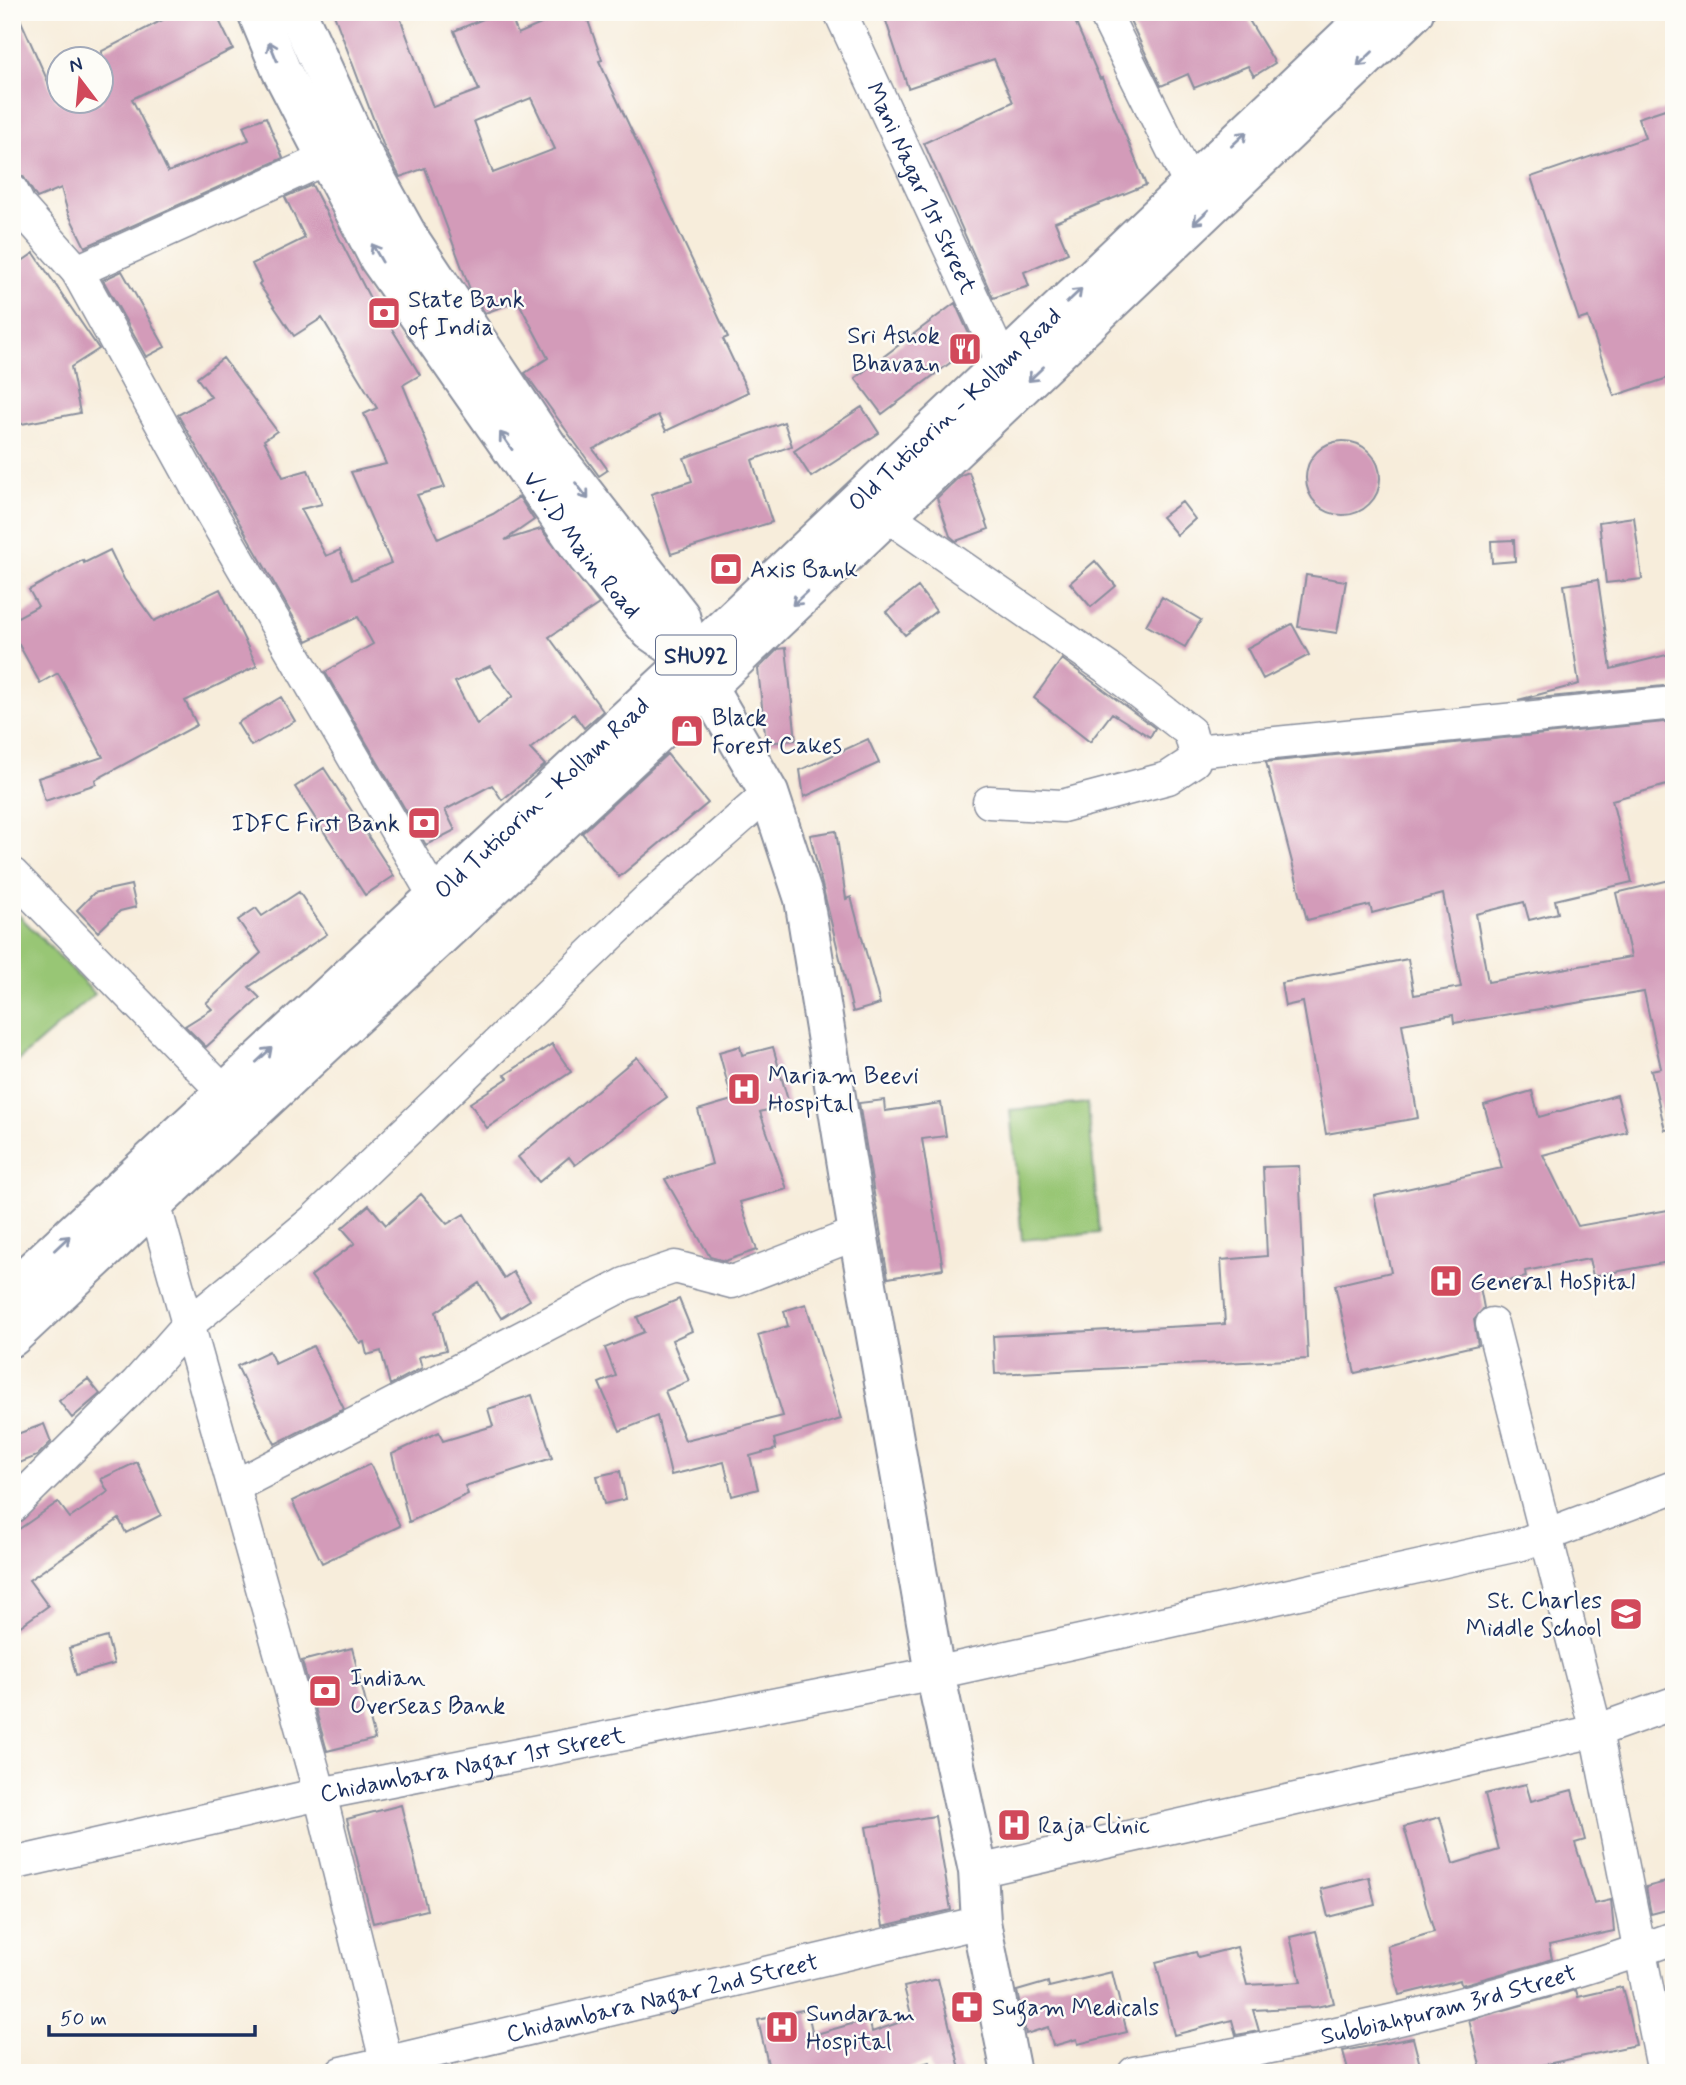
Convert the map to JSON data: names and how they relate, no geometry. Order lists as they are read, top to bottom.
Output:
{
  "streets": {
    "main road": ["Old Tuticorin - Kollam Road", "V.V.D Main Road", "SHU92"],
    "street": [
      "Mani Nagar 1st Street",
      "Chidambara Nagar 1st Street",
      "Chidambara Nagar 2nd Street",
      "Subbiahpuram 3rd Street"
    ]
  },
  "crossings": [
    ["Mani Nagar 1st Street", "Old Tuticorin - Kollam Road"],
    ["Old Tuticorin - Kollam Road", "V.V.D Main Road"]
  ],
  "places": {
    "bank": [
      "State Bank of India",
      "Axis Bank",
      "IDFC First Bank",
      "Indian Overseas Bank"
    ],
    "restaurant": ["Sri Ashok Bhavaan"],
    "shop": ["Black Forest Cakes"],
    "hospital": [
      "Mariam Beevi Hospital",
      "General Hospital",
      "Raja Clinic",
      "Sundaram Hospital"
    ],
    "school or university": ["St. Charles Middle School"],
    "pharmacy": ["Sugam Medicals"]
  },
  "scale_bar": "50 m",
  "north": "top"
}
